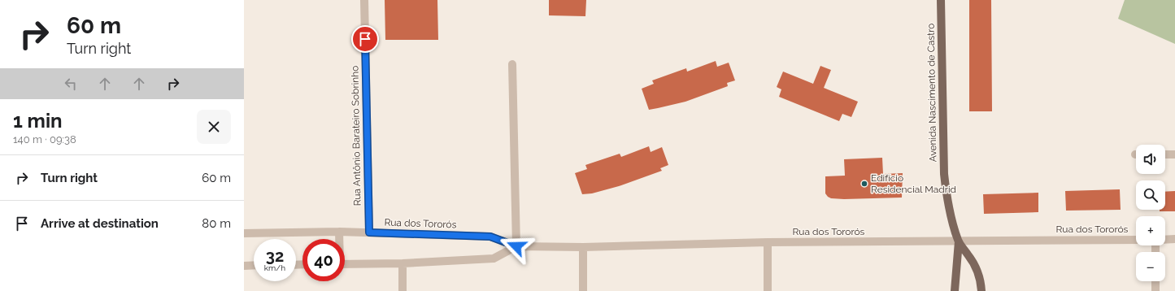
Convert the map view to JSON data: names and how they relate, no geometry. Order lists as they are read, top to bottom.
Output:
{
  "streets": {
    "main road": ["Avenida Nascimento de Castro"],
    "street": ["Rua Antônio Barateiro Sobrinho", "Rua dos Tororós"]
  },
  "crossings": [
    ["Avenida Nascimento de Castro", "Rua dos Tororós"],
    ["Rua Antônio Barateiro Sobrinho", "Rua dos Tororós"]
  ],
  "places": ["Edifício Residencial Madrid"],
  "page": {
    "turn": ["60 m", "Turn right"],
    "heading": ["1 min", "140 m · 09:38"],
    "map_buttons": ["+", "−"],
    "list": [
      {
        "name": "Turn right",
        "value": "60 m"
      },
      {
        "name": "Arrive at destination",
        "value": "80 m"
      }
    ],
    "speed": "32 km/h",
    "limit": "40"
  }
}
